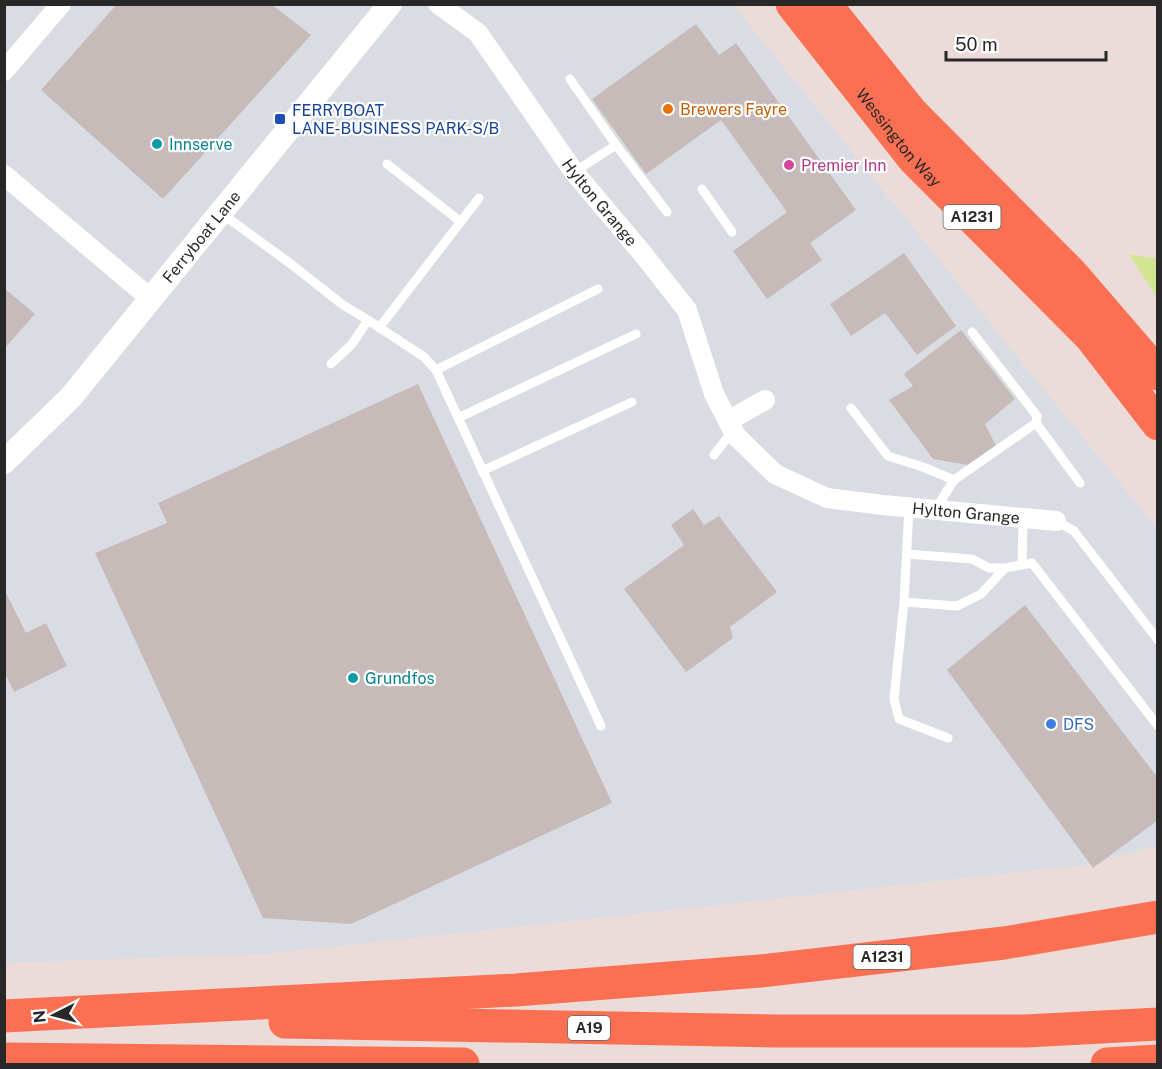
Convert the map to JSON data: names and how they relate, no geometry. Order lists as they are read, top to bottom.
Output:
{
  "streets": {
    "highway": ["Wessington Way", "A1231", "A19"],
    "street": ["Hylton Grange", "Ferryboat Lane"]
  },
  "crossings": [
    ["A1231", "A19"]
  ],
  "places": {
    "other": [
      "Brewers Fayre",
      "Innserve",
      "Premier Inn",
      "Grundfos",
      "DFS"
    ],
    "transit": ["FERRYBOAT LANE-BUSINESS PARK-S/B"]
  },
  "scale_bar": "50 m",
  "north": "left"
}
